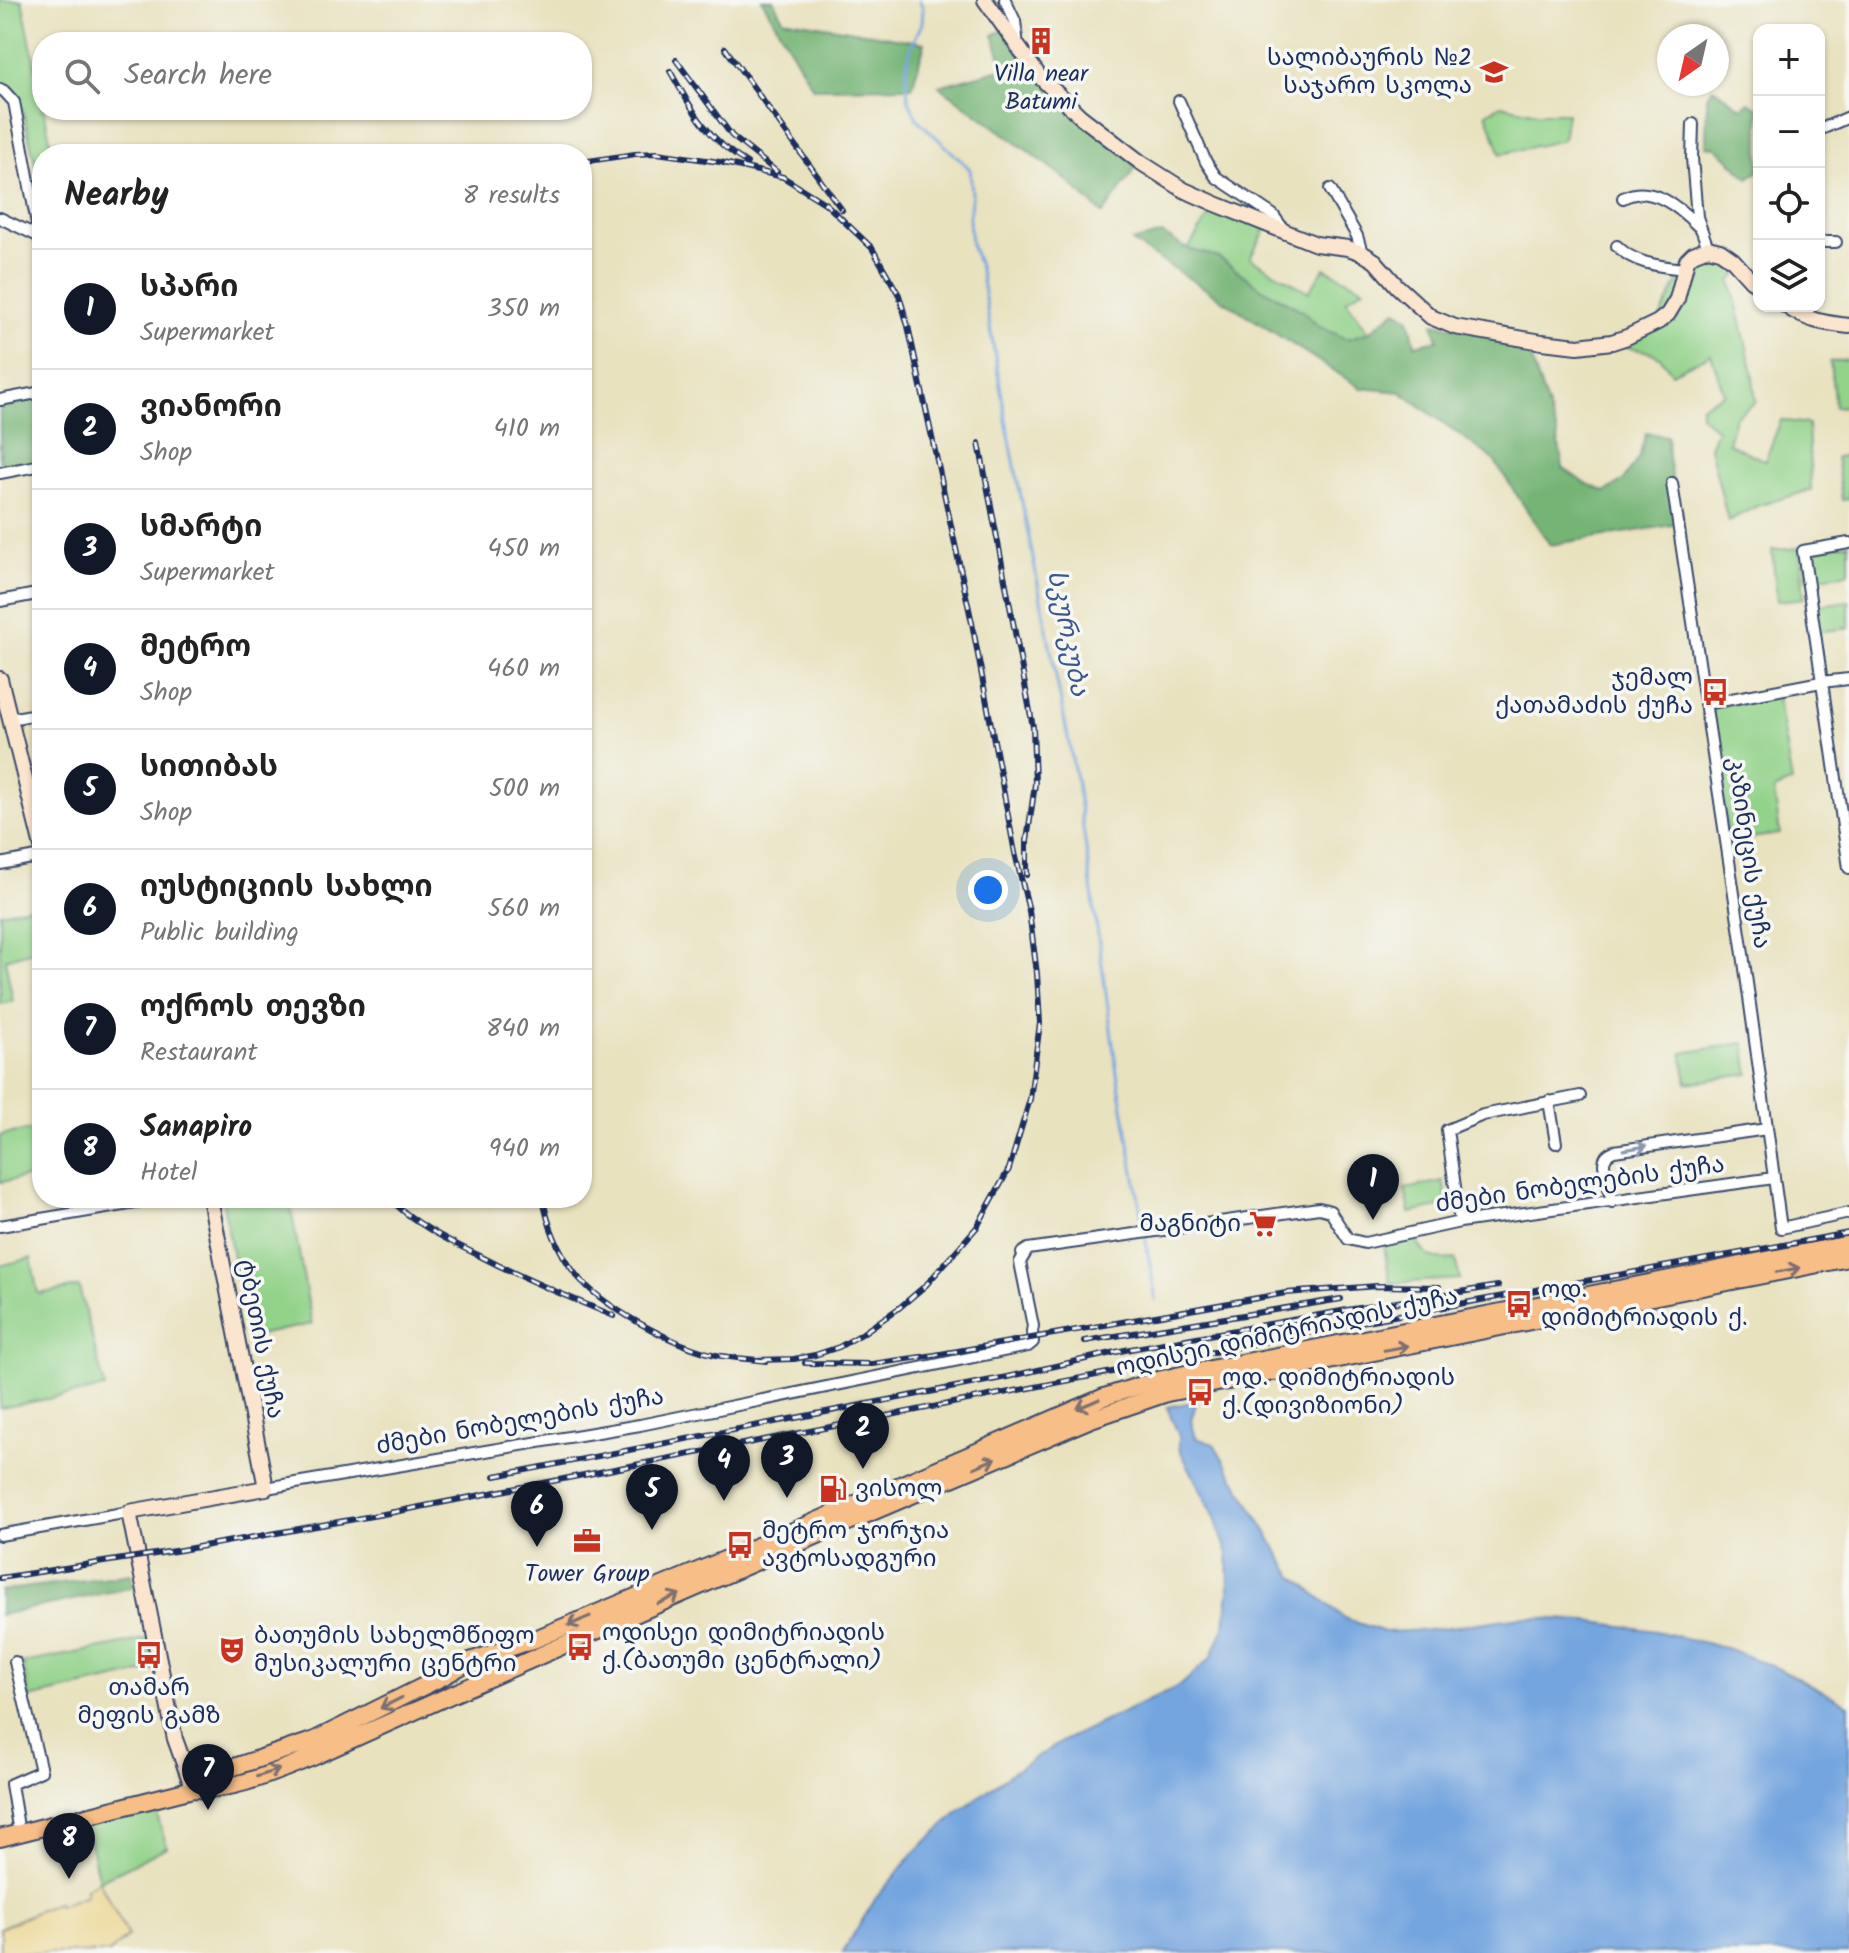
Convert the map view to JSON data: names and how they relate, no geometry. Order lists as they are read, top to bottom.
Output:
{
  "streets": {
    "main road": ["ოდისეი დიმიტრიადის ქუჩა"],
    "street": ["კაზინეცის ქუჩა", "ძმები ნობელების ქუჩა", "ტბეთის ქუჩა"]
  },
  "crossings": [
    ["კაზინეცის ქუჩა", "ძმები ნობელების ქუჩა"],
    ["ძმები ნობელების ქუჩა", "ტბეთის ქუჩა"]
  ],
  "water": ["სკურკუბა"],
  "places": {
    "building": ["Villa near Batumi"],
    "school or university": ["სალიბაურის №2 საჯარო სკოლა"],
    "bus stop": [
      "ჯემალ ქათამაძის ქუჩა",
      "ოდ. დიმიტრიადის ქ.",
      "ოდ. დიმიტრიადის ქ.(დივიზიონი)",
      "მეტრო ჯორჯია ავტოსადგური",
      "ოდისეი დიმიტრიადის ქ.(ბათუმი ცენტრალი)",
      "თამარ მეფის გამზ"
    ],
    "supermarket": ["მაგნიტი"],
    "fuel station": ["ვისოლ"],
    "office": ["Tower Group"],
    "theatre": ["ბათუმის სახელმწიფო მუსიკალური ცენტრი"]
  },
  "north": "bottom left",
  "page": {
    "map_buttons": ["+", "−"],
    "search": "Search here",
    "heading": ["Nearby", "8 results"],
    "list": [
      {
        "mark": "1",
        "name": "სპარი",
        "note": "Supermarket",
        "value": "350 m"
      },
      {
        "mark": "2",
        "name": "ვიანორი",
        "note": "Shop",
        "value": "410 m"
      },
      {
        "mark": "3",
        "name": "სმარტი",
        "note": "Supermarket",
        "value": "450 m"
      },
      {
        "mark": "4",
        "name": "მეტრო",
        "note": "Shop",
        "value": "460 m"
      },
      {
        "mark": "5",
        "name": "სითიბას",
        "note": "Shop",
        "value": "500 m"
      },
      {
        "mark": "6",
        "name": "იუსტიციის სახლი",
        "note": "Public building",
        "value": "560 m"
      },
      {
        "mark": "7",
        "name": "ოქროს თევზი",
        "note": "Restaurant",
        "value": "840 m"
      },
      {
        "mark": "8",
        "name": "Sanapiro",
        "note": "Hotel",
        "value": "940 m"
      }
    ],
    "pins": [
      "1",
      "2",
      "3",
      "4",
      "5",
      "6",
      "7",
      "8"
    ]
  }
}
